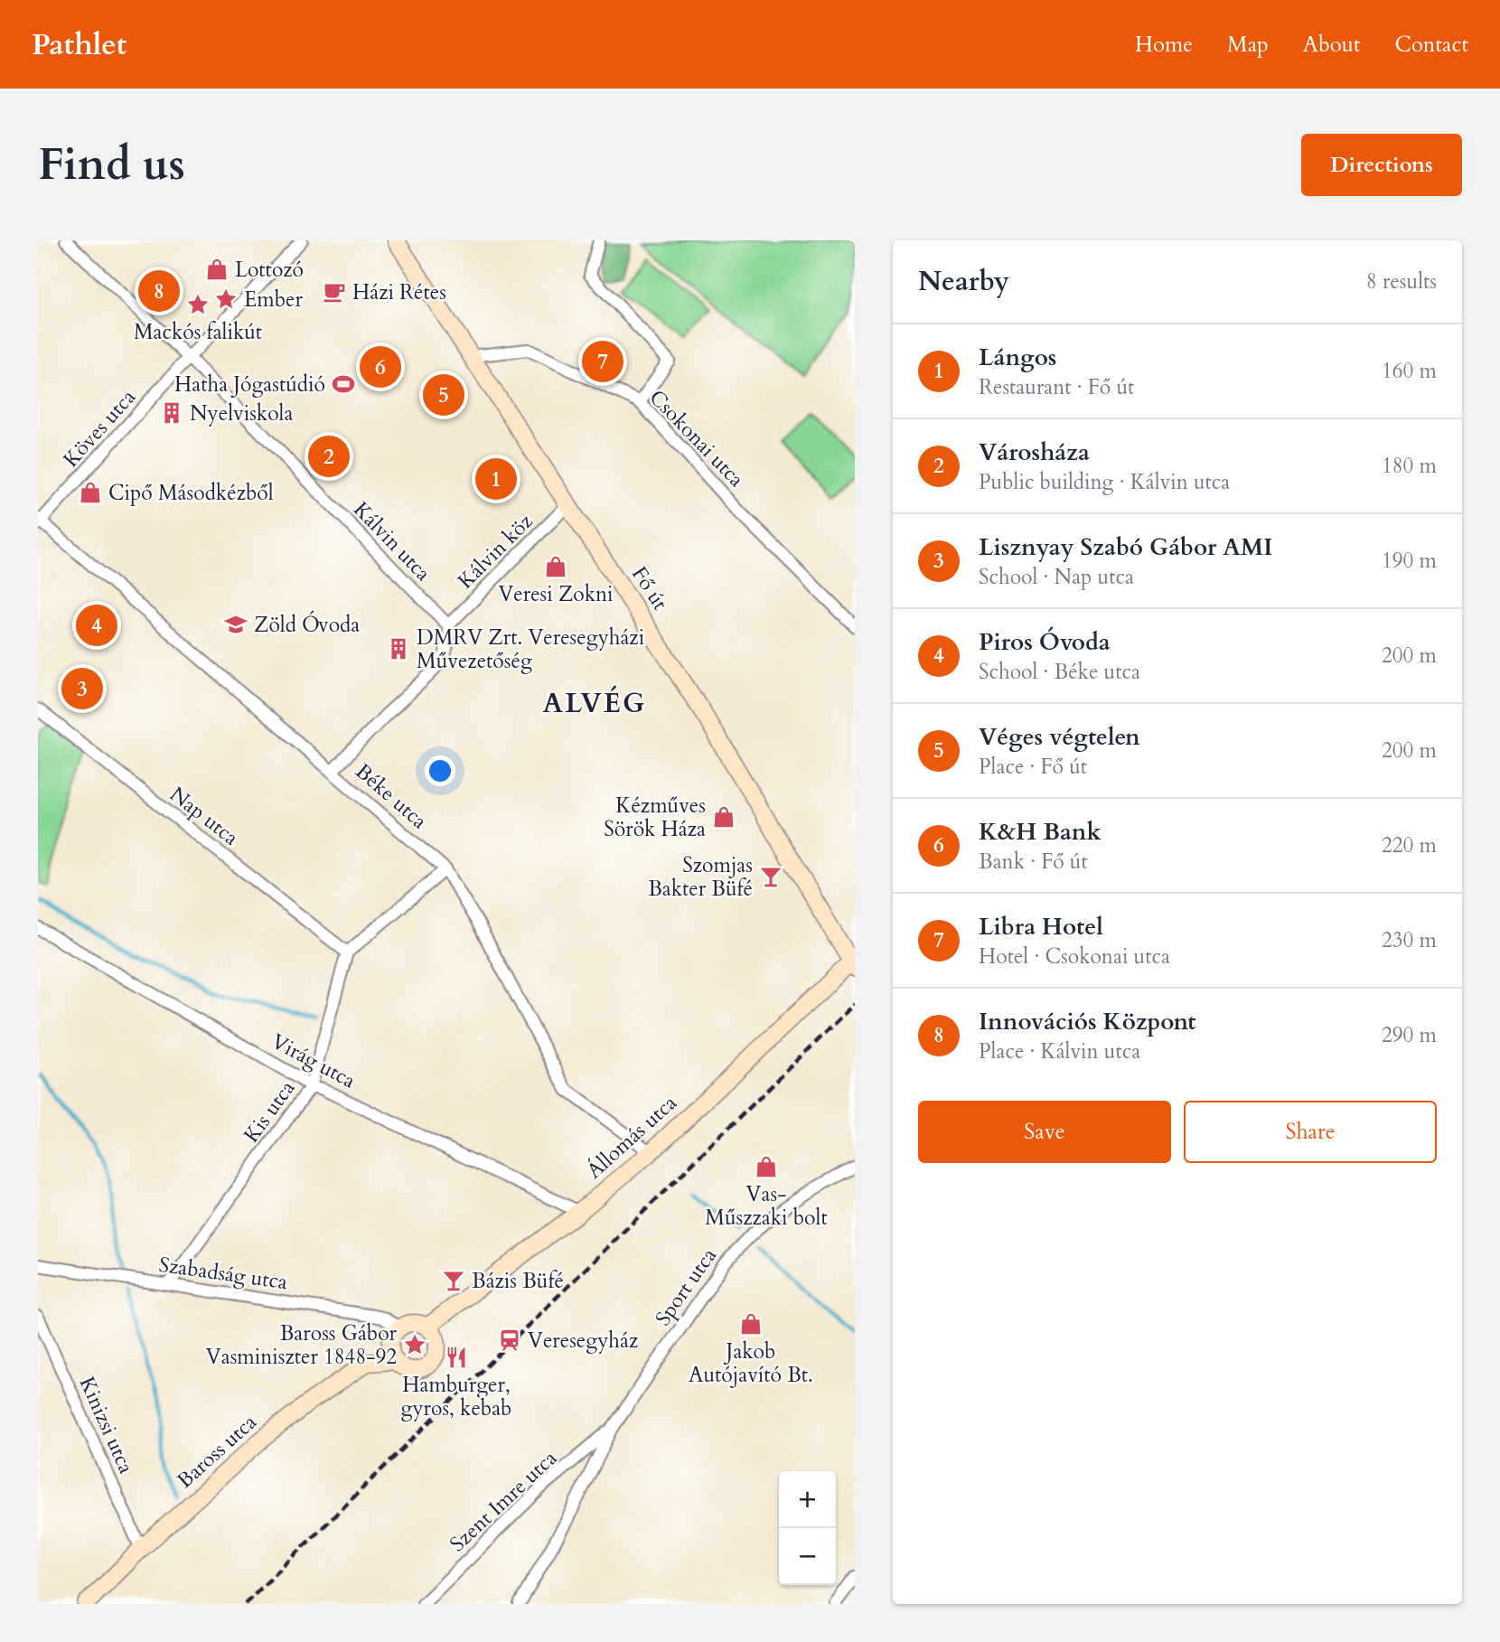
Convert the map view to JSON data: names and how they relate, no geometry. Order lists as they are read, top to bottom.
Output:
{
  "streets": {
    "street": [
      "Köves utca",
      "Csokonai utca",
      "Kálvin utca",
      "Kálvin köz",
      "Fő út",
      "Béke utca",
      "Nap utca",
      "Virág utca",
      "Kis utca",
      "Állomás utca",
      "Szabadság utca",
      "Sport utca",
      "Kinizsi utca",
      "Baross utca",
      "Szent Imre utca"
    ]
  },
  "crossings": [
    ["Köves utca", "Kálvin utca"],
    ["Köves utca", "Béke utca"],
    ["Csokonai utca", "Fő út"],
    ["Kálvin utca", "Kálvin köz"],
    ["Kálvin köz", "Fő út"],
    ["Fő út", "Állomás utca"],
    ["Béke utca", "Állomás utca"],
    ["Nap utca", "Kis utca"],
    ["Virág utca", "Kis utca"],
    ["Virág utca", "Állomás utca"],
    ["Kis utca", "Szabadság utca"],
    ["Állomás utca", "Szabadság utca"],
    ["Állomás utca", "Baross utca"],
    ["Szabadság utca", "Baross utca"],
    ["Sport utca", "Szent Imre utca"],
    ["Kinizsi utca", "Baross utca"]
  ],
  "districts": ["ALVÉG"],
  "places": {
    "shop": [
      "Lottozó",
      "Cipő Másodkézből",
      "Veresi Zokni",
      "Kézműves Sörök Háza",
      "Vas- Műszzaki bolt",
      "Jakob Autójavító Bt."
    ],
    "cafe": ["Házi Rétes"],
    "place": ["Ember", "Mackós falikút", "Baross Gábor Vasminiszter 1848-92"],
    "sports": ["Hatha Jógastúdió"],
    "building": ["Nyelviskola", "DMRV Zrt. Veresegyházi Művezetőség"],
    "school or university": ["Zöld Óvoda"],
    "bar": ["Szomjas Bakter Büfé", "Bázis Büfé"],
    "station": ["Veresegyház"],
    "restaurant": ["Hamburger, gyros, kebab"]
  },
  "page": {
    "header": "Pathlet",
    "nav": [
      "Home",
      "Map",
      "About",
      "Contact"
    ],
    "buttons": [
      "Directions",
      ["Save", "Share"]
    ],
    "title": "Find us",
    "heading": ["Nearby", "8 results"],
    "pins": [
      "8",
      "7",
      "6",
      "5",
      "2",
      "1",
      "4",
      "3"
    ],
    "list": [
      {
        "mark": "1",
        "name": "Lángos",
        "note": "Restaurant · Fő út",
        "value": "160 m"
      },
      {
        "mark": "2",
        "name": "Városháza",
        "note": "Public building · Kálvin utca",
        "value": "180 m"
      },
      {
        "mark": "3",
        "name": "Lisznyay Szabó Gábor AMI",
        "note": "School · Nap utca",
        "value": "190 m"
      },
      {
        "mark": "4",
        "name": "Piros Óvoda",
        "note": "School · Béke utca",
        "value": "200 m"
      },
      {
        "mark": "5",
        "name": "Véges végtelen",
        "note": "Place · Fő út",
        "value": "200 m"
      },
      {
        "mark": "6",
        "name": "K&H Bank",
        "note": "Bank · Fő út",
        "value": "220 m"
      },
      {
        "mark": "7",
        "name": "Libra Hotel",
        "note": "Hotel · Csokonai utca",
        "value": "230 m"
      },
      {
        "mark": "8",
        "name": "Innovációs Központ",
        "note": "Place · Kálvin utca",
        "value": "290 m"
      }
    ],
    "map_buttons": ["+", "−"]
  }
}
